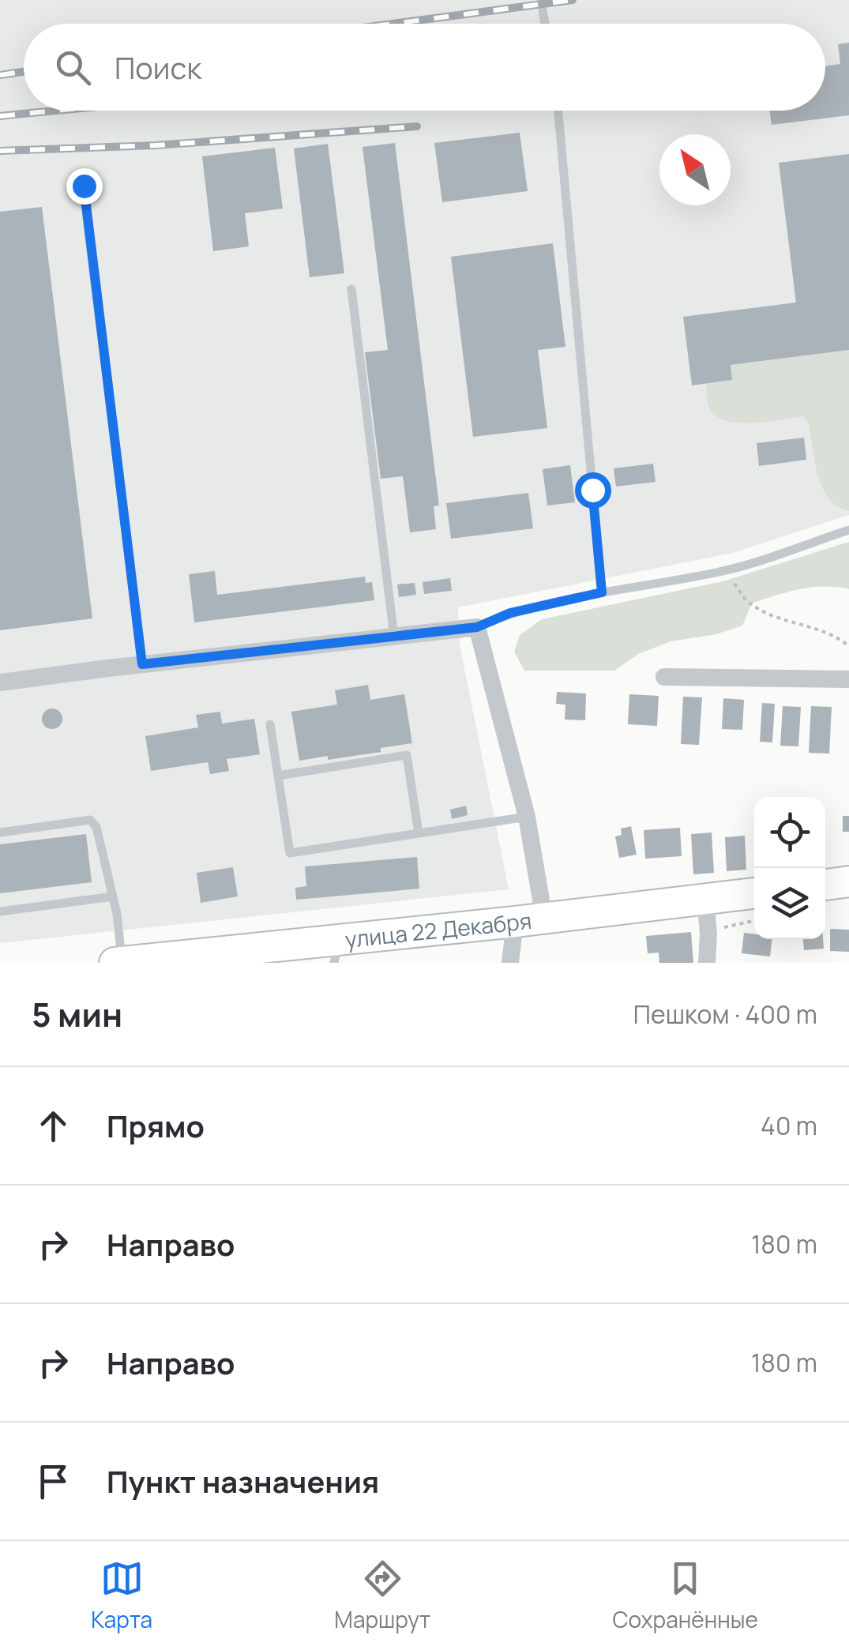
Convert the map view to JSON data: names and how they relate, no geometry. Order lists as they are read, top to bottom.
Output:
{
  "streets": {
    "main road": ["улица 22 Декабря"]
  },
  "north": "top left",
  "page": {
    "search": "Поиск",
    "heading": ["5 мин", "Пешком · 400 m"],
    "list": [
      ["Прямо", "40 m"],
      ["Направо", "180 m"],
      ["Направо", "180 m"],
      "Пункт назначения"
    ],
    "nav": ["Карта", "Маршрут", "Сохранённые"]
  }
}
